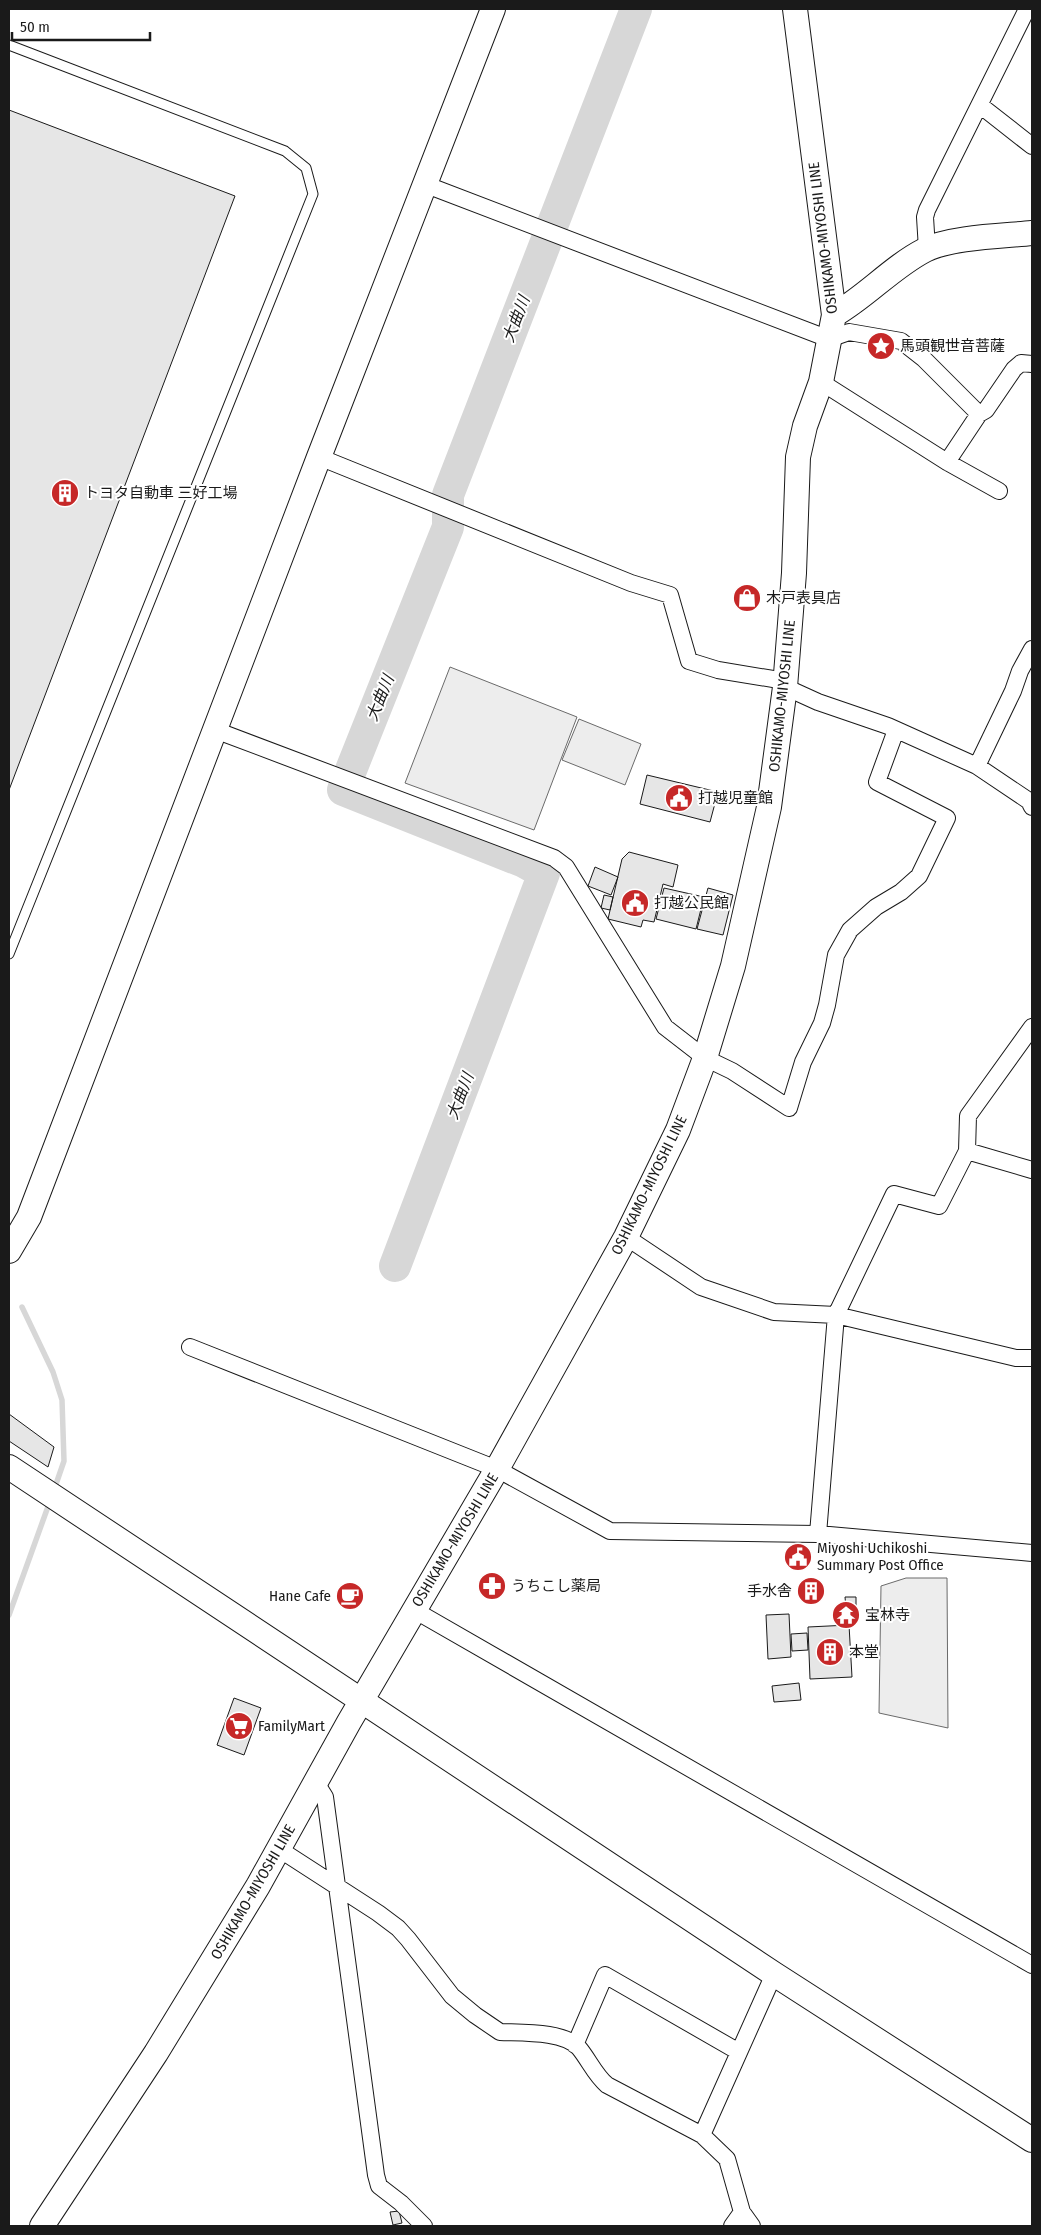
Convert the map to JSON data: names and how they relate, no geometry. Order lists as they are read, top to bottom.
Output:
{
  "streets": {
    "street": ["OSHIKAMO-MIYOSHI LINE"]
  },
  "water": ["大曲川"],
  "places": {
    "place": ["馬頭観世音菩薩"],
    "building": ["トヨタ自動車 三好工場", "手水舎", "本堂"],
    "shop": ["木戸表具店"],
    "public building": ["打越児童館", "打越公民館", "Miyoshi Uchikoshi Summary Post Office"],
    "pharmacy": ["うちこし薬局"],
    "cafe": ["Hane Cafe"],
    "temple": ["宝林寺"],
    "supermarket": ["FamilyMart"]
  },
  "scale_bar": "50 m"
}
